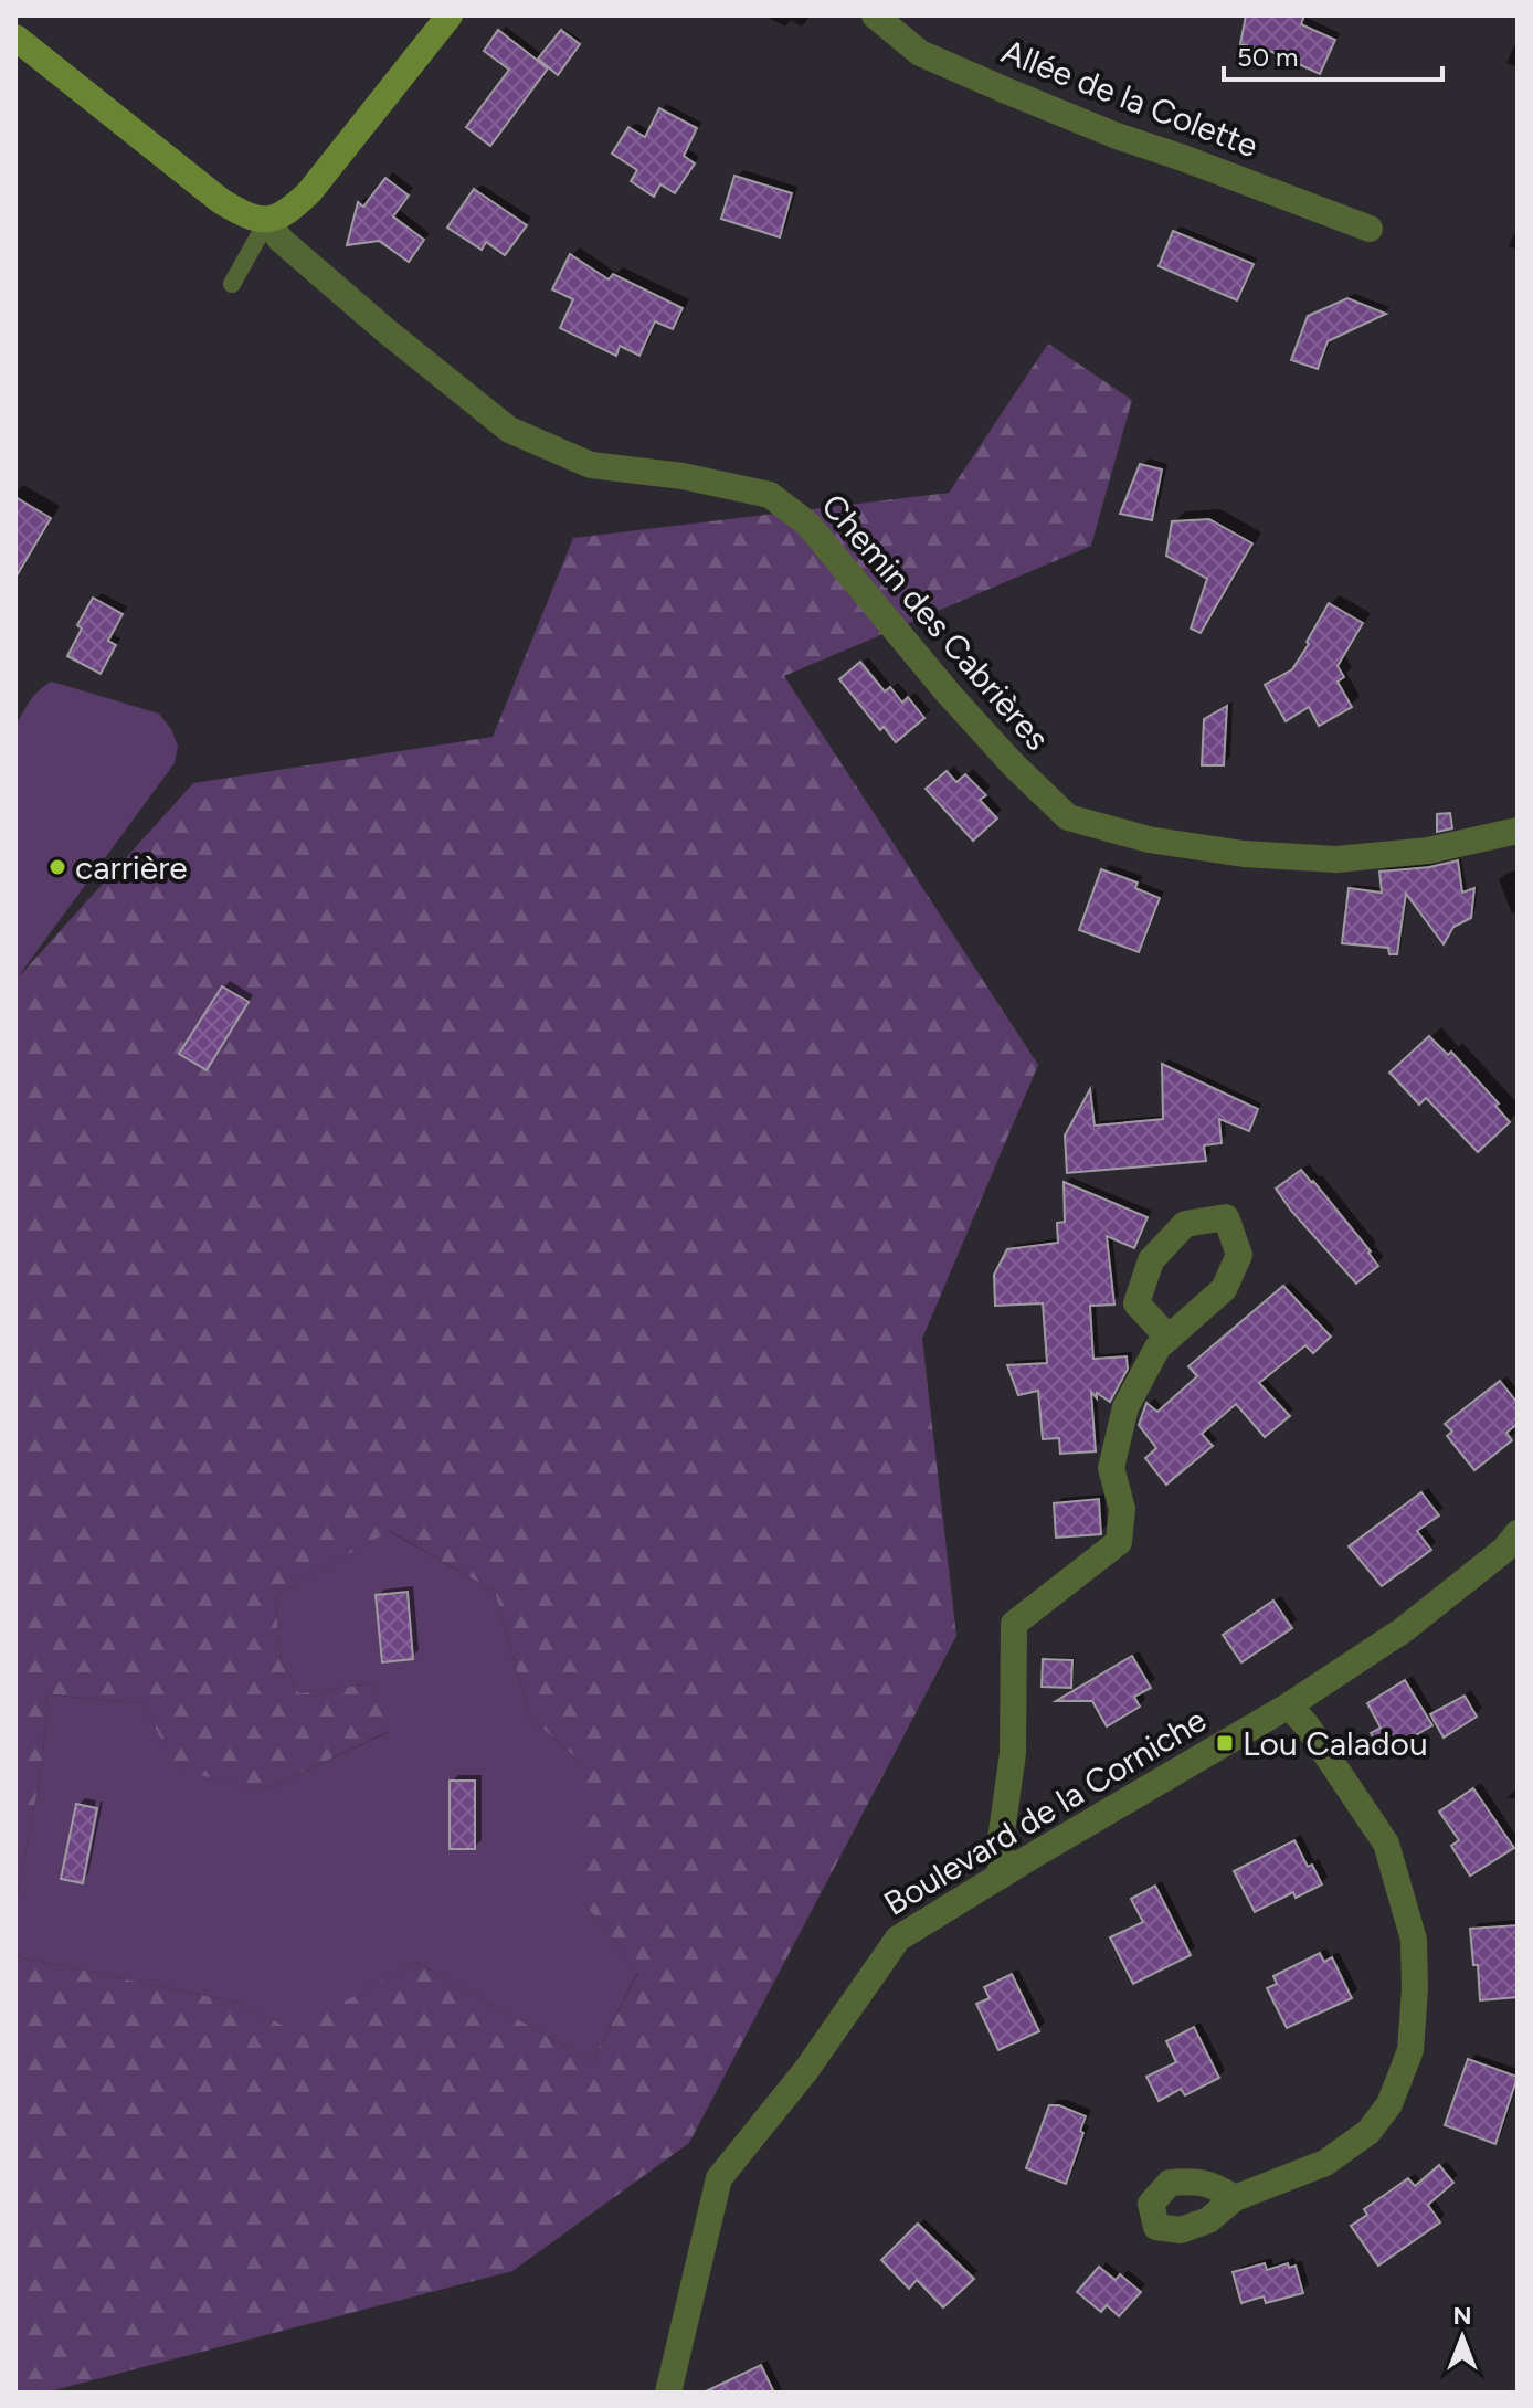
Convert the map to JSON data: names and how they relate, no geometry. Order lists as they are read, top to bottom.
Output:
{
  "streets": {
    "street": ["Allée de la Colette", "Chemin des Cabrières", "Boulevard de la Corniche"]
  },
  "places": {
    "other": ["carrière"],
    "transit": ["Lou Caladou"]
  },
  "scale_bar": "50 m",
  "north": "top"
}
